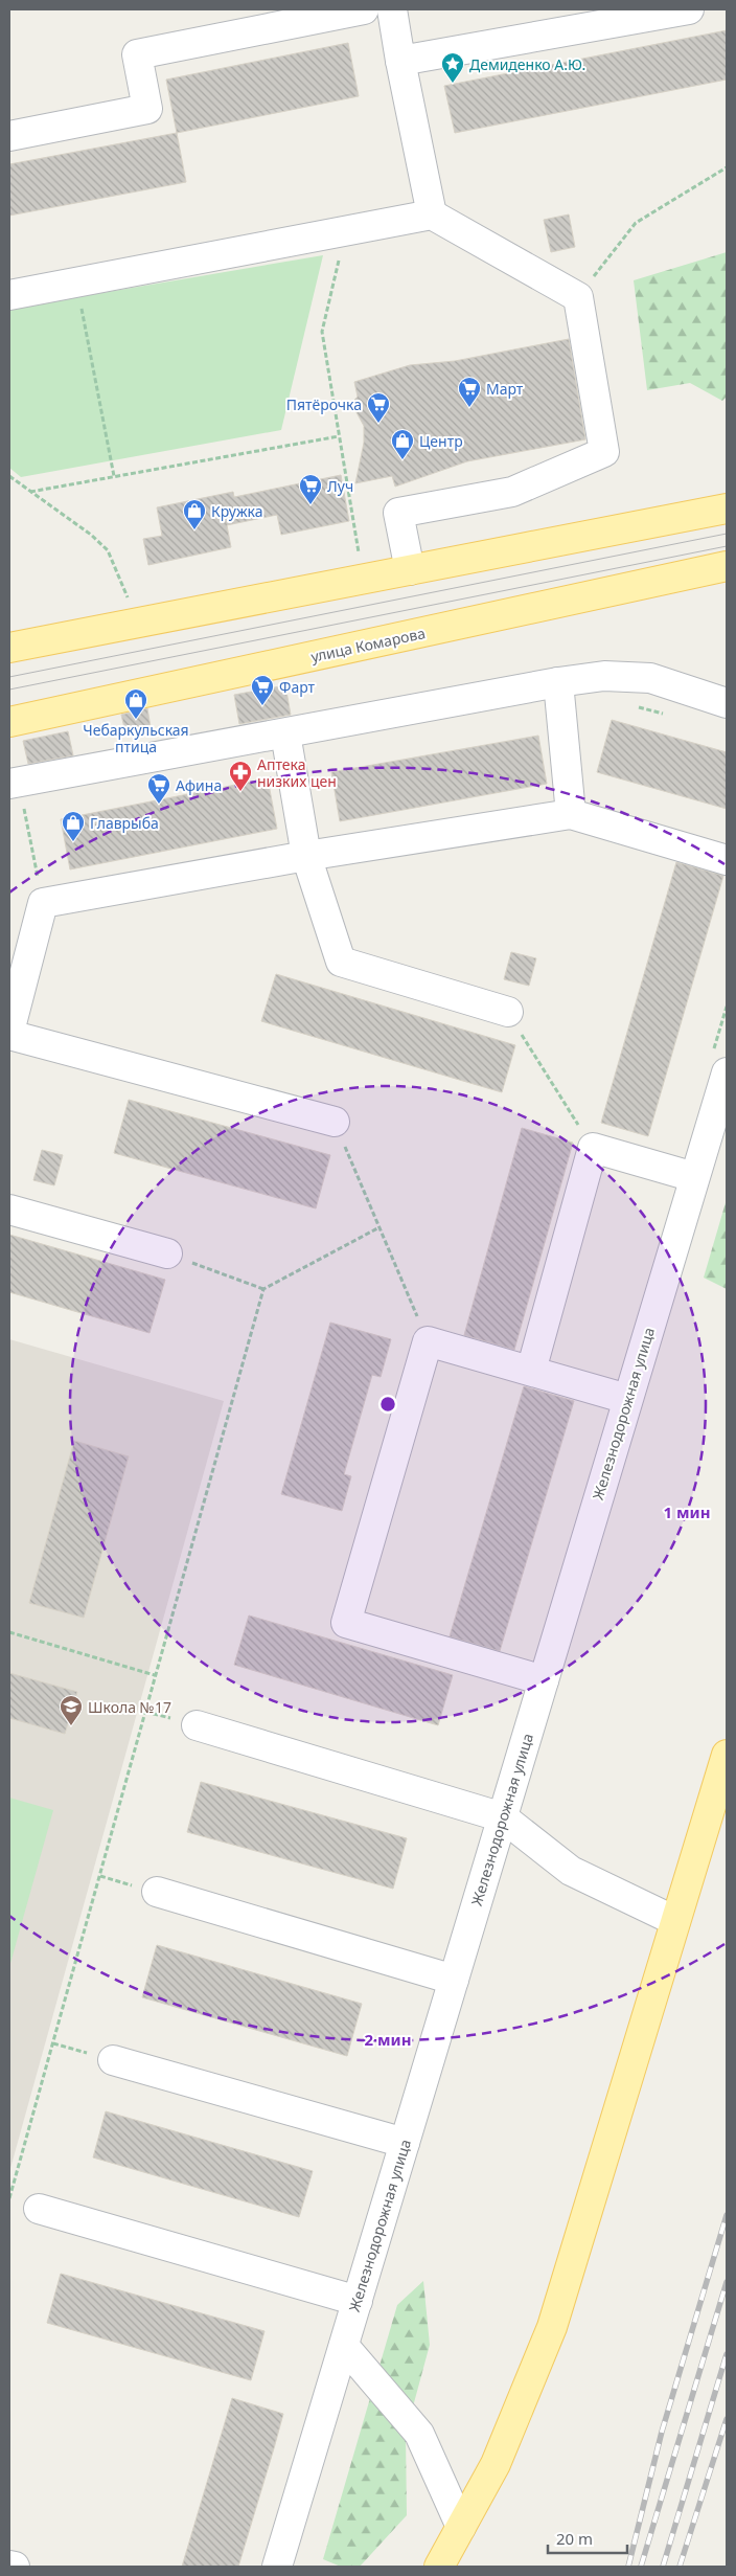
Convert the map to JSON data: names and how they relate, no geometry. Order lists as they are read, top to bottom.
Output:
{
  "streets": {
    "main road": ["улица Комарова"],
    "street": ["Железнодорожная улица"]
  },
  "places": {
    "place": ["Демиденко А.Ю."],
    "supermarket": [
      "Март",
      "Пятёрочка",
      "Луч",
      "Фарт",
      "Афина"
    ],
    "shop": [
      "Центр",
      "Кружка",
      "Чебаркульская птица",
      "Главрыба"
    ],
    "pharmacy": ["Аптека низких цен"],
    "school or university": ["Школа №17"]
  },
  "scale_bar": "20 m",
  "rings": ["1 мин", "2 мин"]
}
